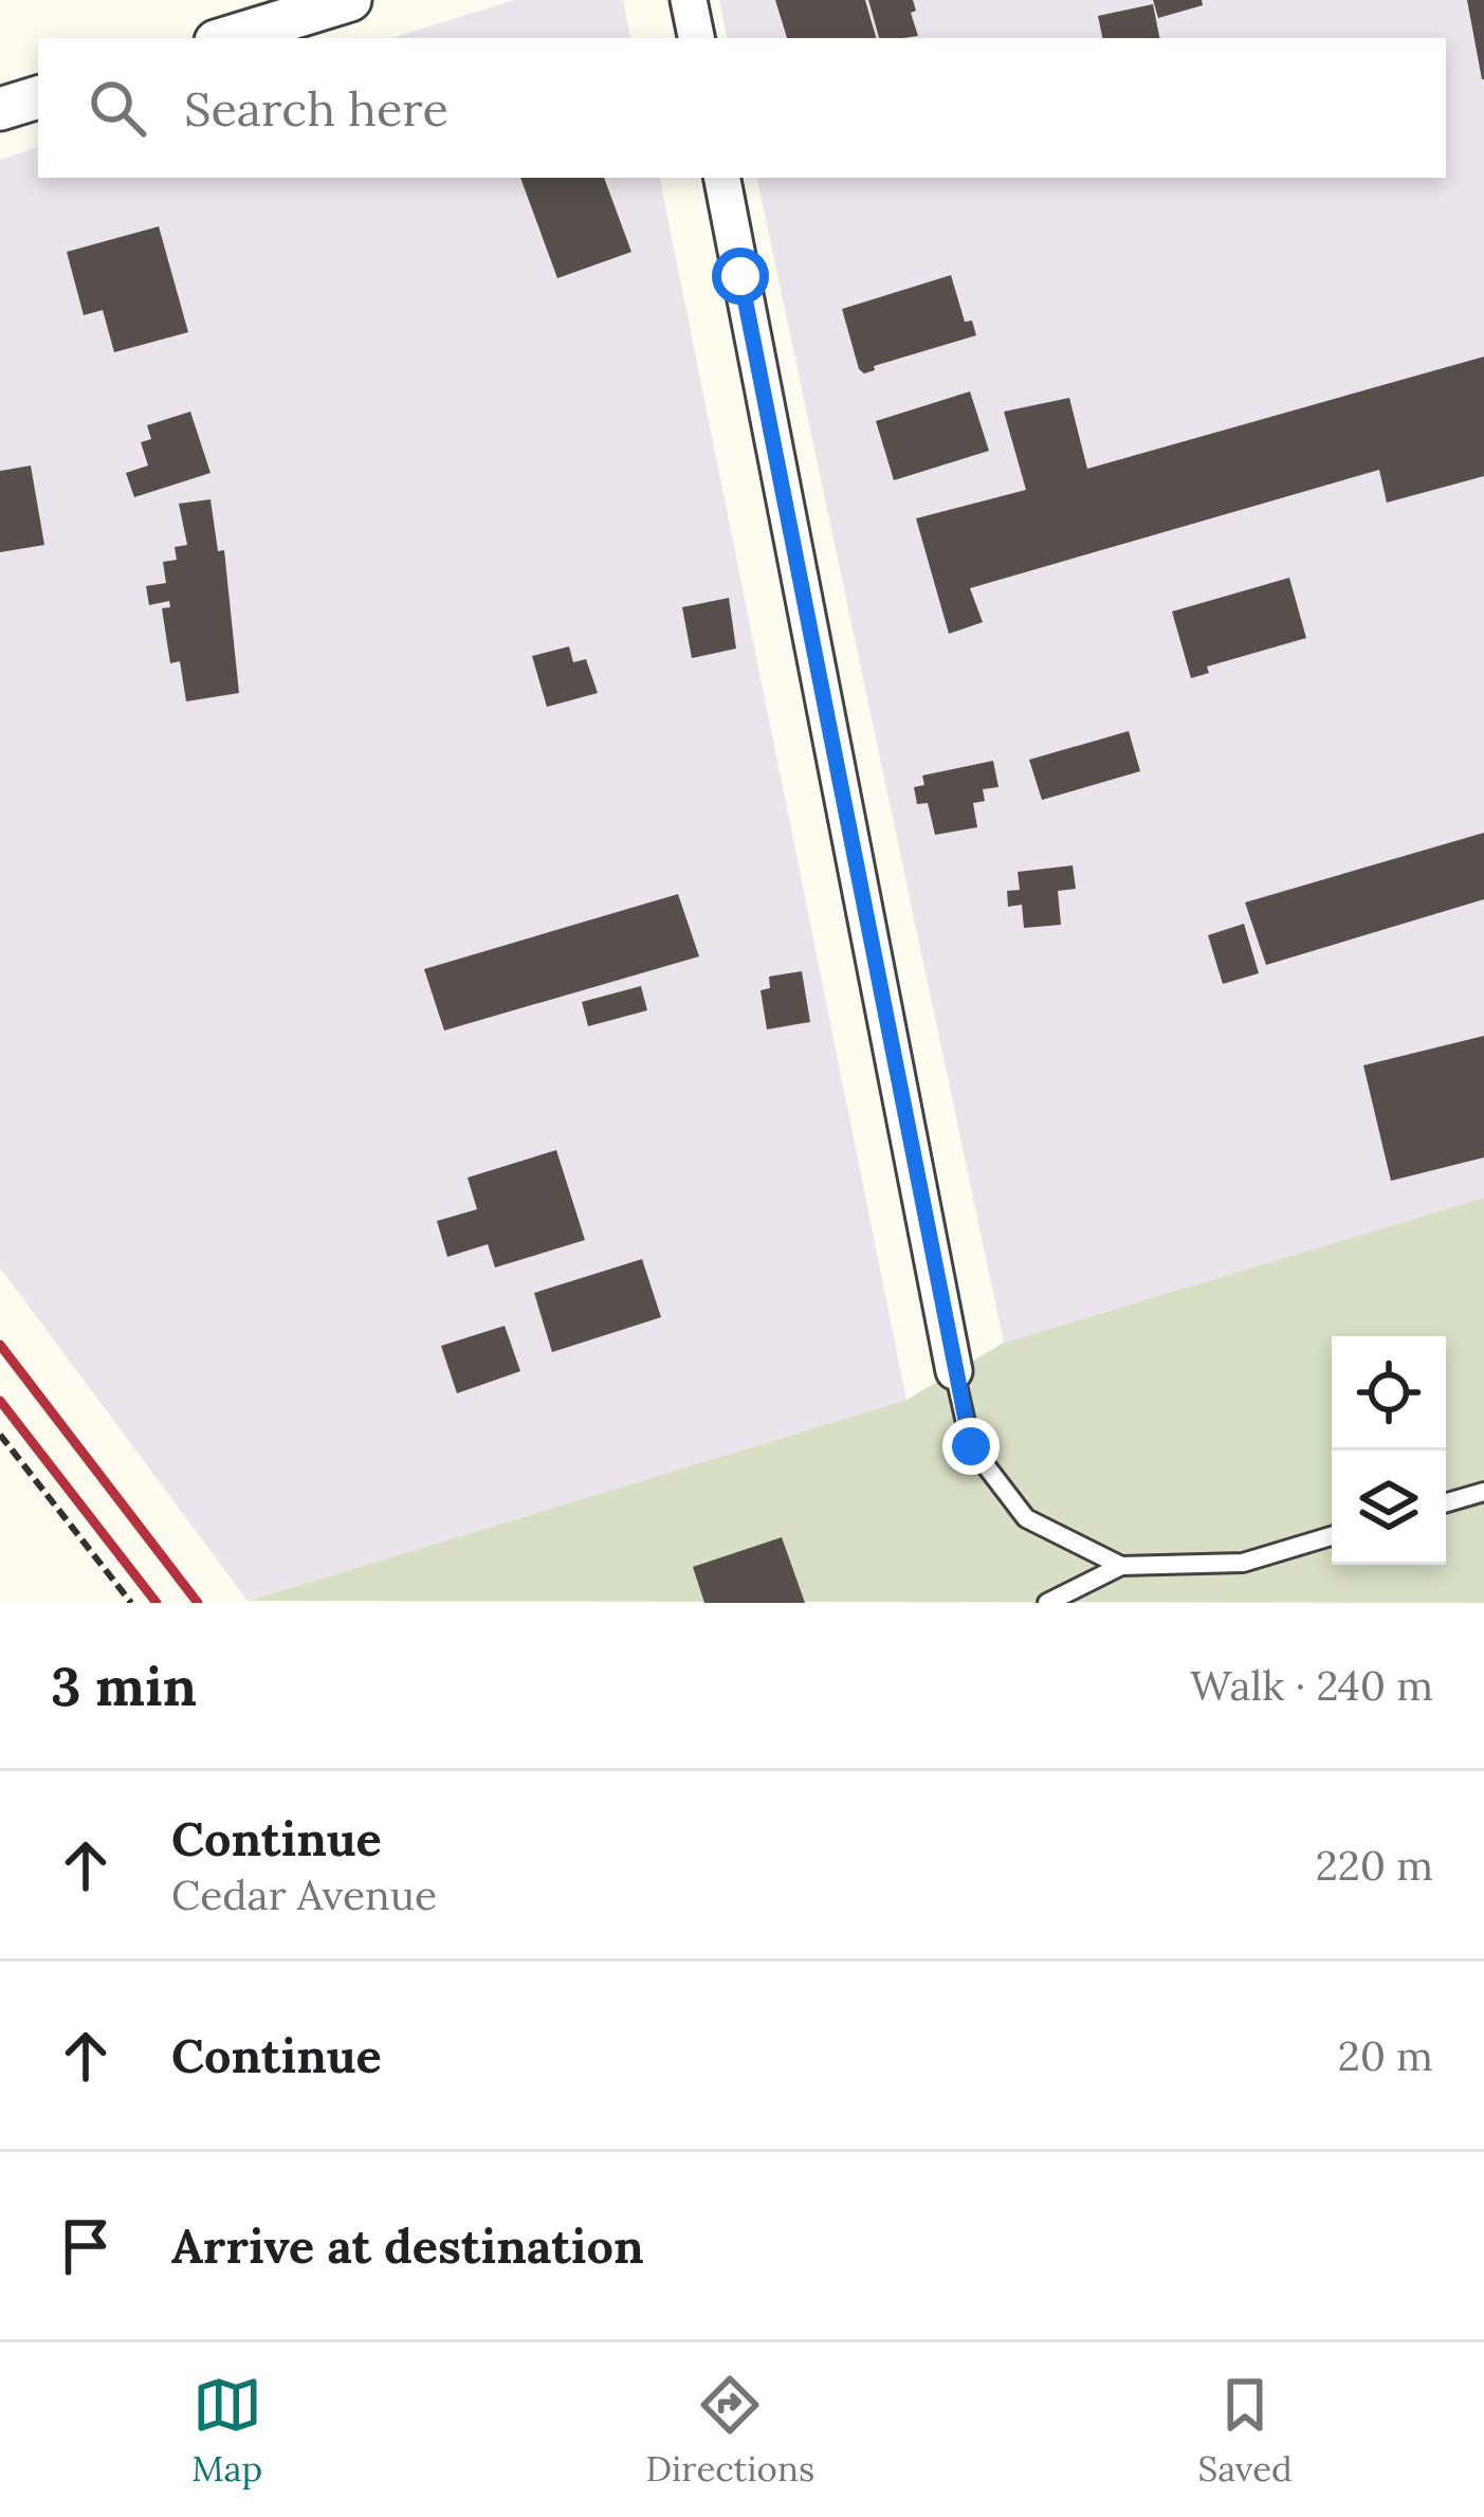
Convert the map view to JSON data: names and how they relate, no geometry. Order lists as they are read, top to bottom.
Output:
{
  "page": {
    "search": "Search here",
    "heading": ["3 min", "Walk · 240 m"],
    "list": [
      ["Continue", "Cedar Avenue", "220 m"],
      ["Continue", "20 m"],
      "Arrive at destination"
    ],
    "nav": ["Map", "Directions", "Saved"]
  }
}
